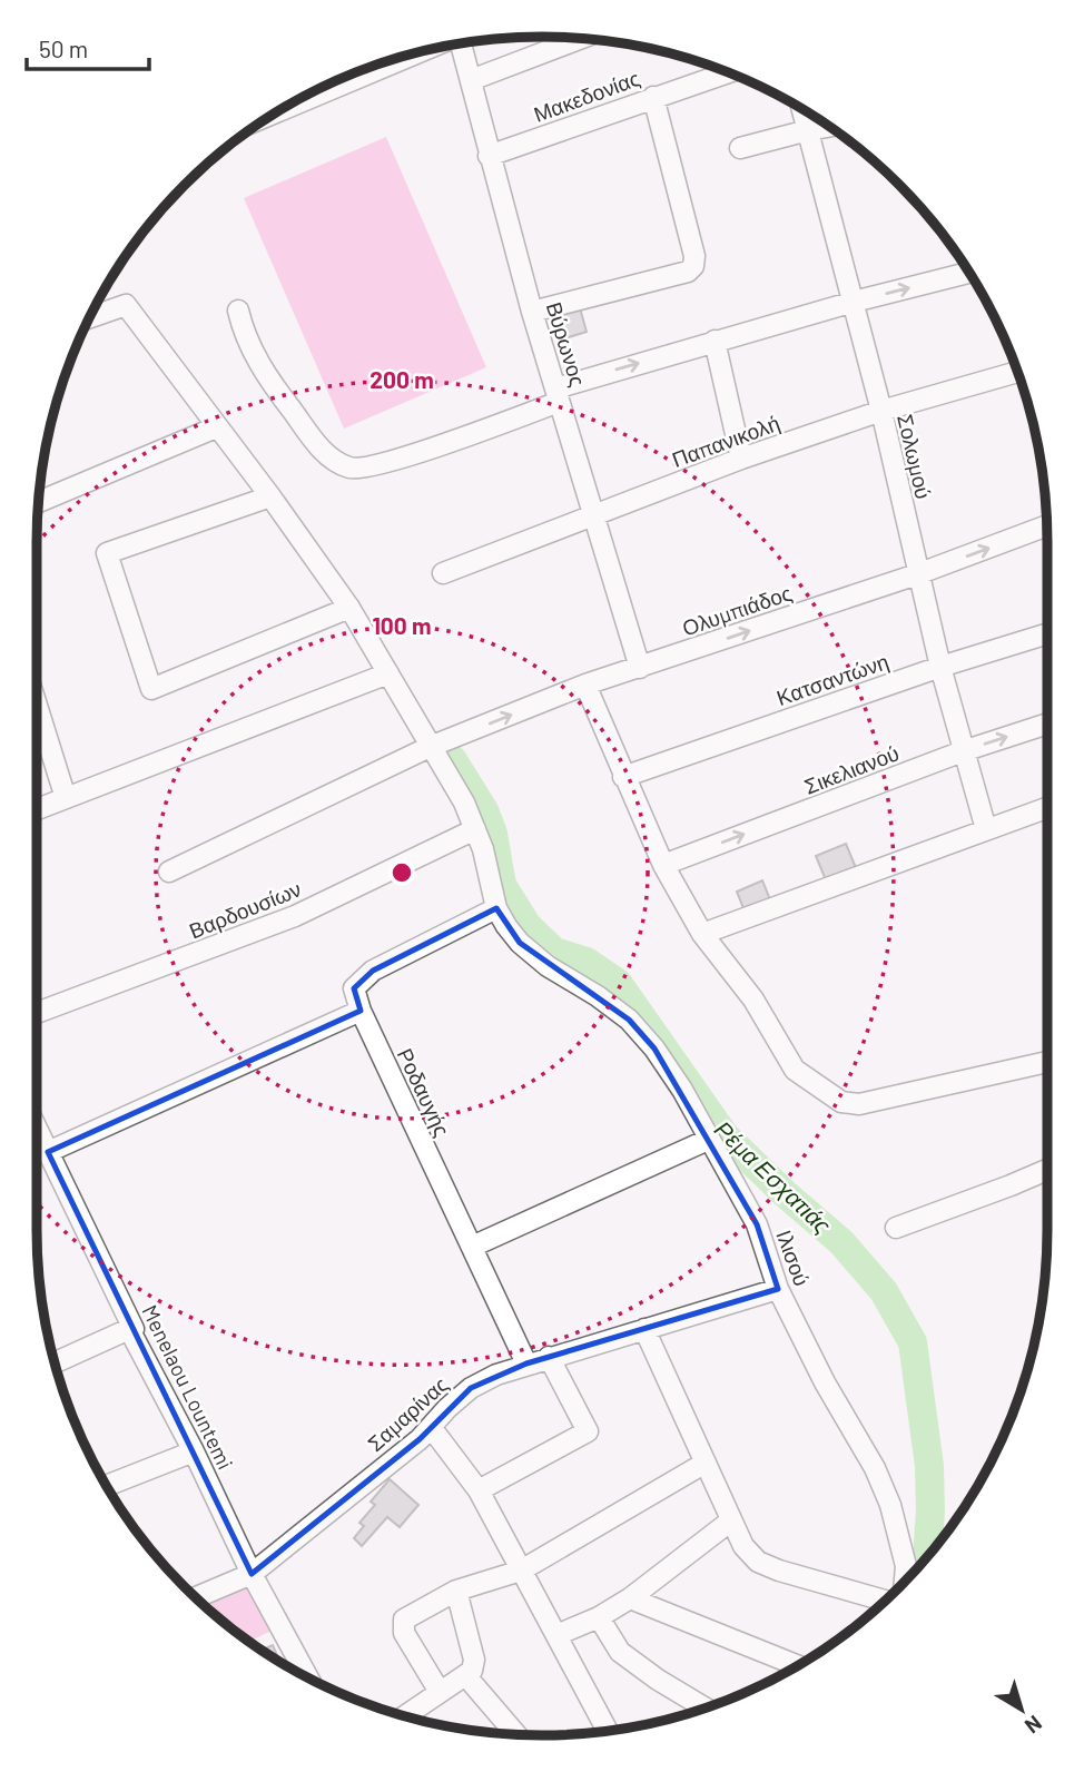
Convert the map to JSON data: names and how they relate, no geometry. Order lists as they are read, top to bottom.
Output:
{
  "streets": {
    "street": [
      "Μακεδονίας",
      "Βύρωνος",
      "Παπανικολή",
      "Σολωμού",
      "Ολυμπιάδος",
      "Κατσαντώνη",
      "Σικελιανού",
      "Βαρδουσίων",
      "Ροδαυγής",
      "Ιλισού",
      "Menelaou Lountemi",
      "Σαμαρίνας"
    ]
  },
  "crossings": [
    ["Μακεδονίας", "Βύρωνος"],
    ["Βύρωνος", "Παπανικολή"],
    ["Βύρωνος", "Ολυμπιάδος"],
    ["Παπανικολή", "Σολωμού"],
    ["Σολωμού", "Ολυμπιάδος"],
    ["Σολωμού", "Κατσαντώνη"],
    ["Σολωμού", "Σικελιανού"],
    ["Ολυμπιάδος", "Ιλισού"],
    ["Βαρδουσίων", "Ιλισού"],
    ["Ροδαυγής", "Σαμαρίνας"],
    ["Ιλισού", "Σαμαρίνας"],
    ["Menelaou Lountemi", "Σαμαρίνας"]
  ],
  "one_way": ["Ολυμπιάδος"],
  "water": ["Ρέμα Εσχατιάς"],
  "scale_bar": "50 m",
  "north": "bottom right",
  "rings": ["200 m", "100 m"]
}
